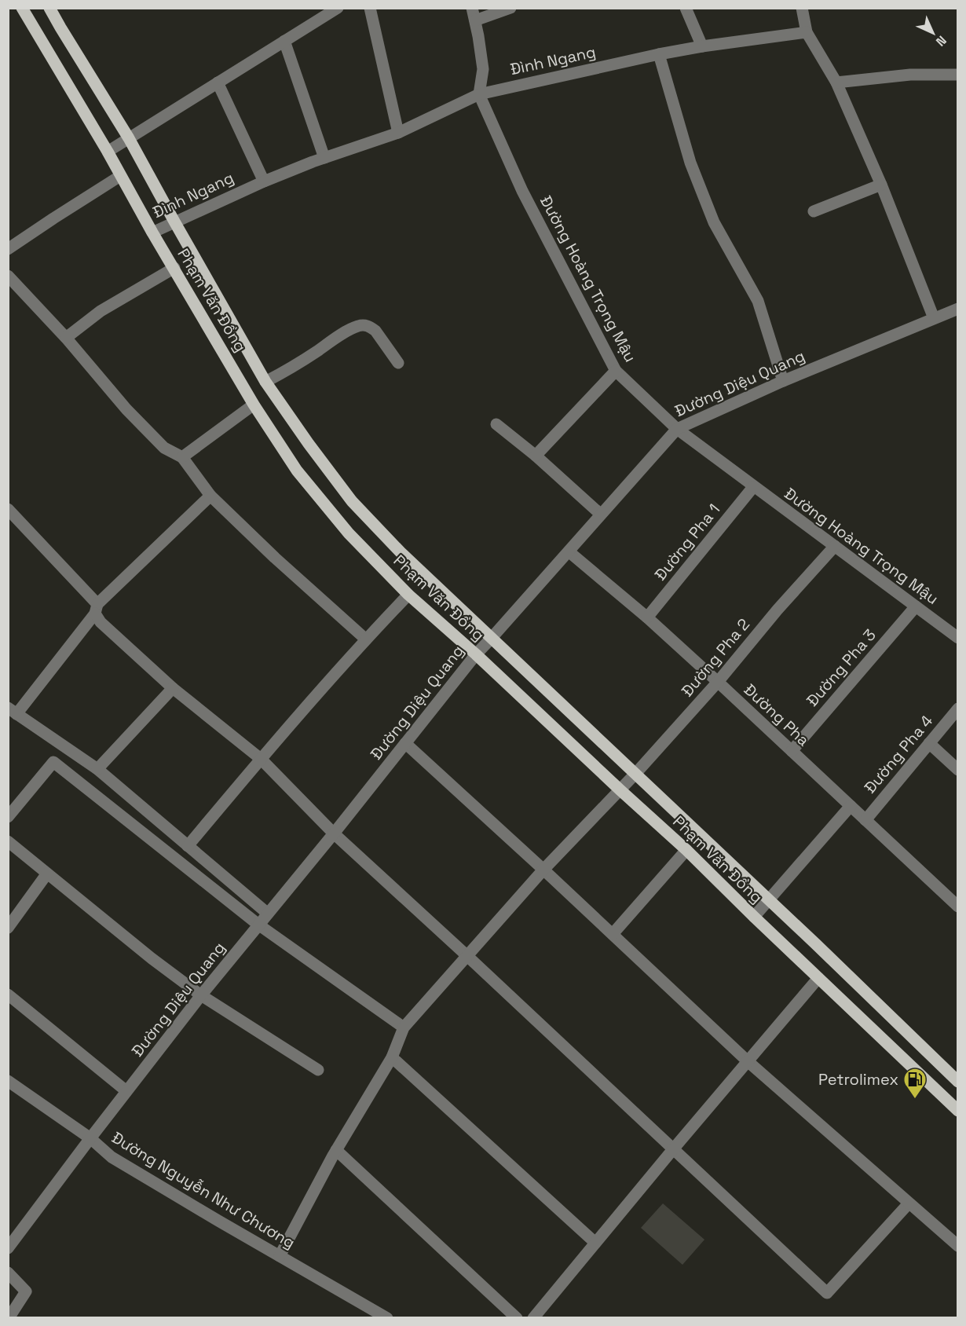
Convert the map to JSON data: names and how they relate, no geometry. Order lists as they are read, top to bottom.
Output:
{
  "streets": {
    "main road": ["Phạm Văn Đồng"],
    "street": [
      "Đình Ngang",
      "Đường Hoàng Trọng Mậu",
      "Đường Diệu Quang",
      "Đường Pha 1",
      "Đường Pha 2",
      "Đường Pha 3",
      "Đường Pha",
      "Đường Pha 4",
      "Đường Nguyễn Như Chương"
    ]
  },
  "crossings": [
    ["Đình Ngang", "Đường Hoàng Trọng Mậu"],
    ["Đình Ngang", "Phạm Văn Đồng"],
    ["Đường Hoàng Trọng Mậu", "Đường Diệu Quang"],
    ["Đường Hoàng Trọng Mậu", "Đường Pha 1"],
    ["Đường Hoàng Trọng Mậu", "Đường Pha 2"],
    ["Đường Hoàng Trọng Mậu", "Đường Pha 3"],
    ["Phạm Văn Đồng", "Đường Diệu Quang"],
    ["Phạm Văn Đồng", "Đường Pha 2"],
    ["Đường Diệu Quang", "Đường Pha"],
    ["Đường Diệu Quang", "Đường Nguyễn Như Chương"],
    ["Đường Pha 1", "Đường Pha"],
    ["Đường Pha 2", "Đường Pha"],
    ["Đường Pha 3", "Đường Pha"],
    ["Đường Pha", "Đường Pha 4"]
  ],
  "places": {
    "fuel station": ["Petrolimex"]
  },
  "north": "bottom right"
}
